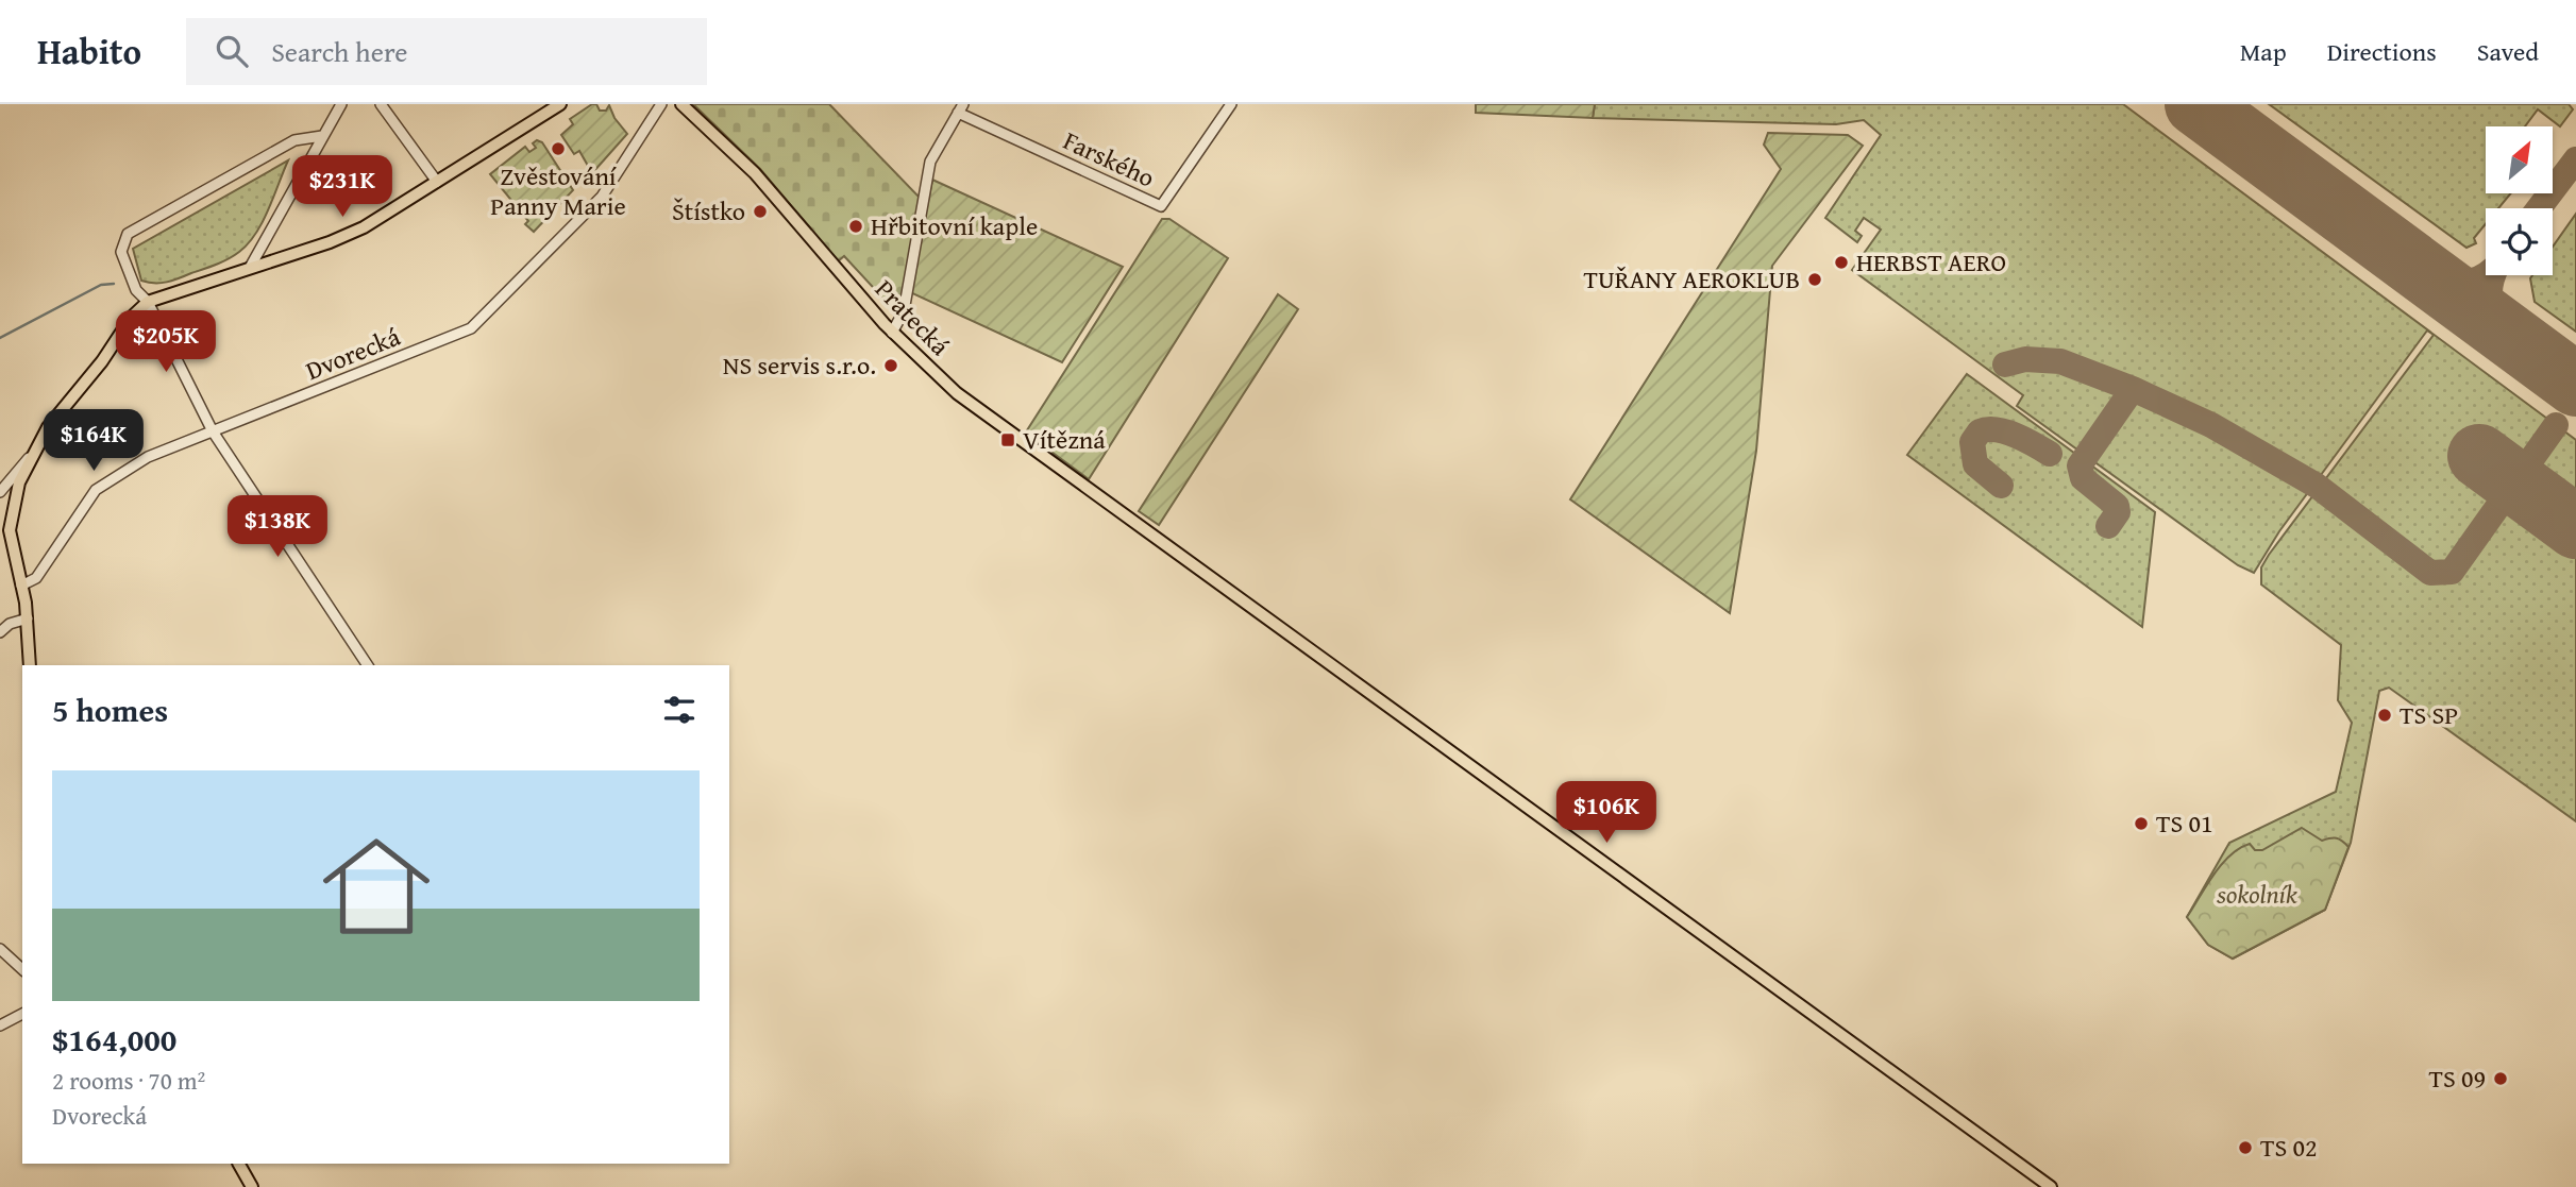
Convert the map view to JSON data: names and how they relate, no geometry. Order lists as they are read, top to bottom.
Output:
{
  "streets": {
    "main road": ["Pratecká"],
    "street": ["Farského", "Dvorecká"]
  },
  "parks": ["sokolník"],
  "places": {
    "other": [
      "Zvěstování Panny Marie",
      "Štístko",
      "Hřbitovní kaple",
      "HERBST AERO",
      "TUŘANY AEROKLUB",
      "NS servis s.r.o.",
      "TS SP",
      "TS 01",
      "TS 09",
      "TS 02"
    ],
    "transit": ["Vítězná"]
  },
  "north": "top right",
  "page": {
    "header": "Habito",
    "search": "Search here",
    "nav": ["Map", "Directions", "Saved"],
    "price": [
      "$231K",
      "$205K",
      "$164K",
      "$138K",
      "$106K"
    ],
    "heading": "5 homes",
    "list": [
      {
        "name": "$164,000",
        "note": "2 rooms · 70 m² · Dvorecká"
      }
    ]
  }
}
